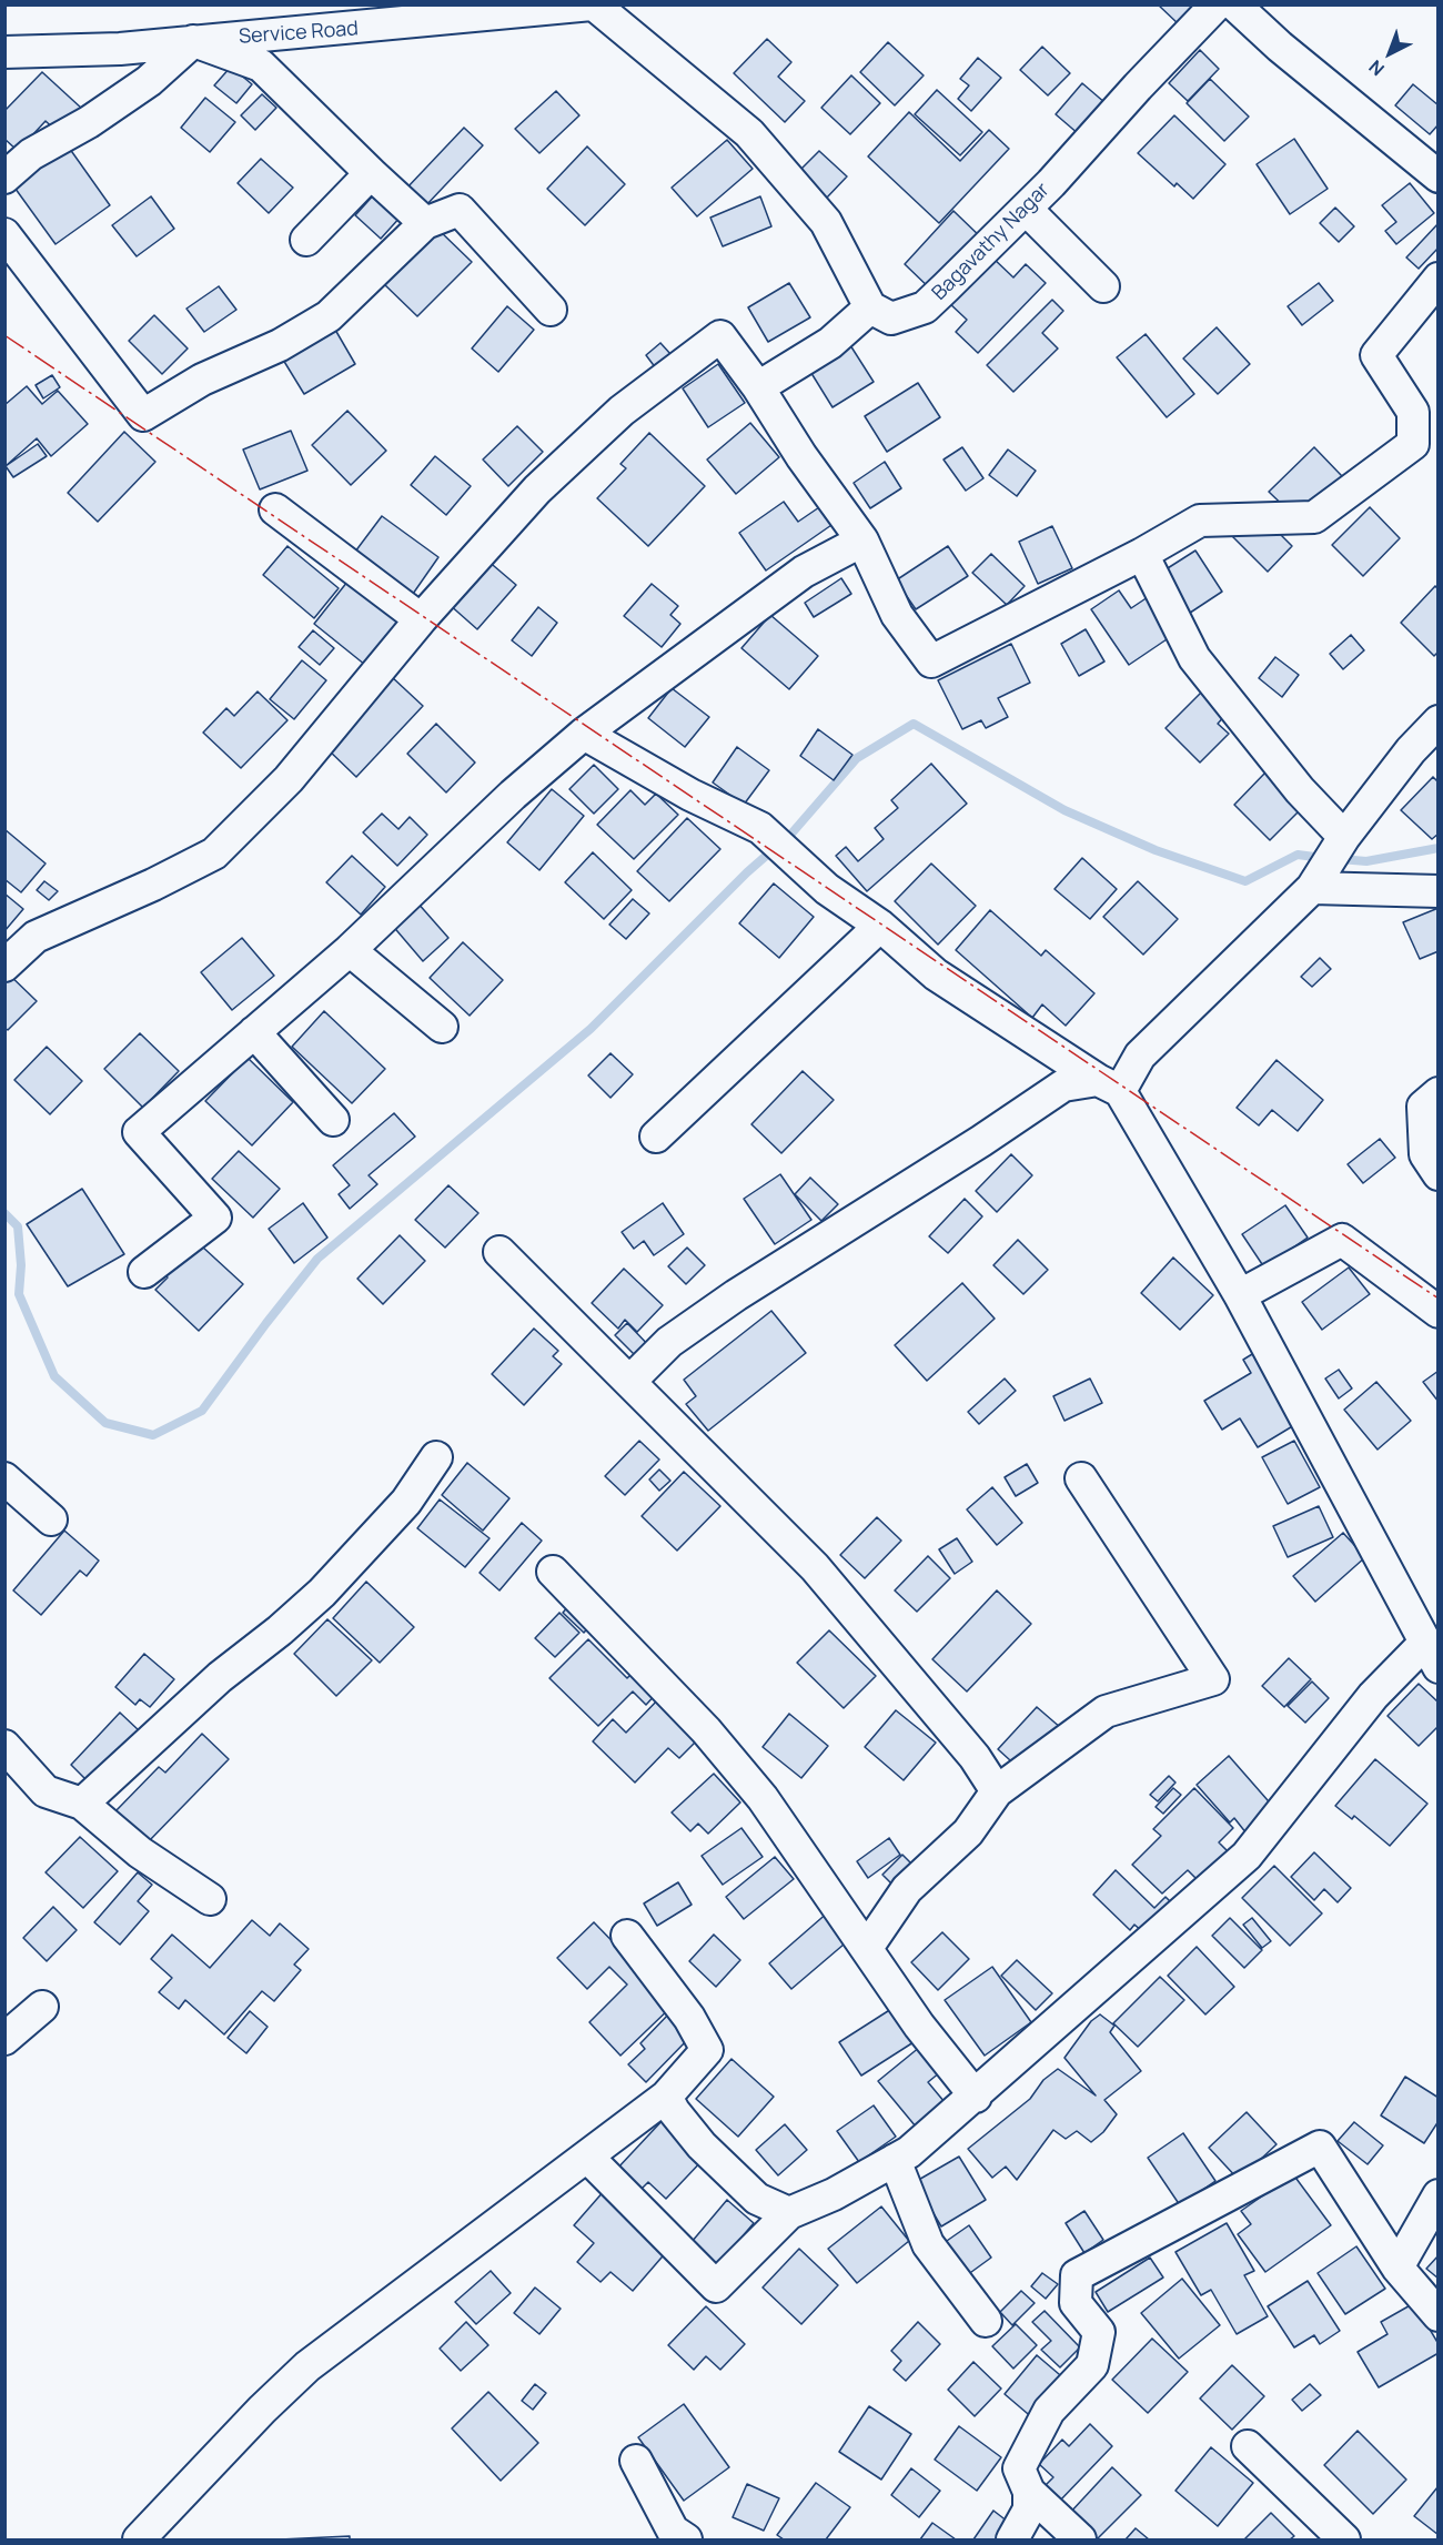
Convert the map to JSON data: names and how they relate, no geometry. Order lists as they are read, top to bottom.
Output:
{
  "streets": {
    "street": ["Service Road", "Bagavathy Nagar"]
  },
  "north": "bottom left"
}
